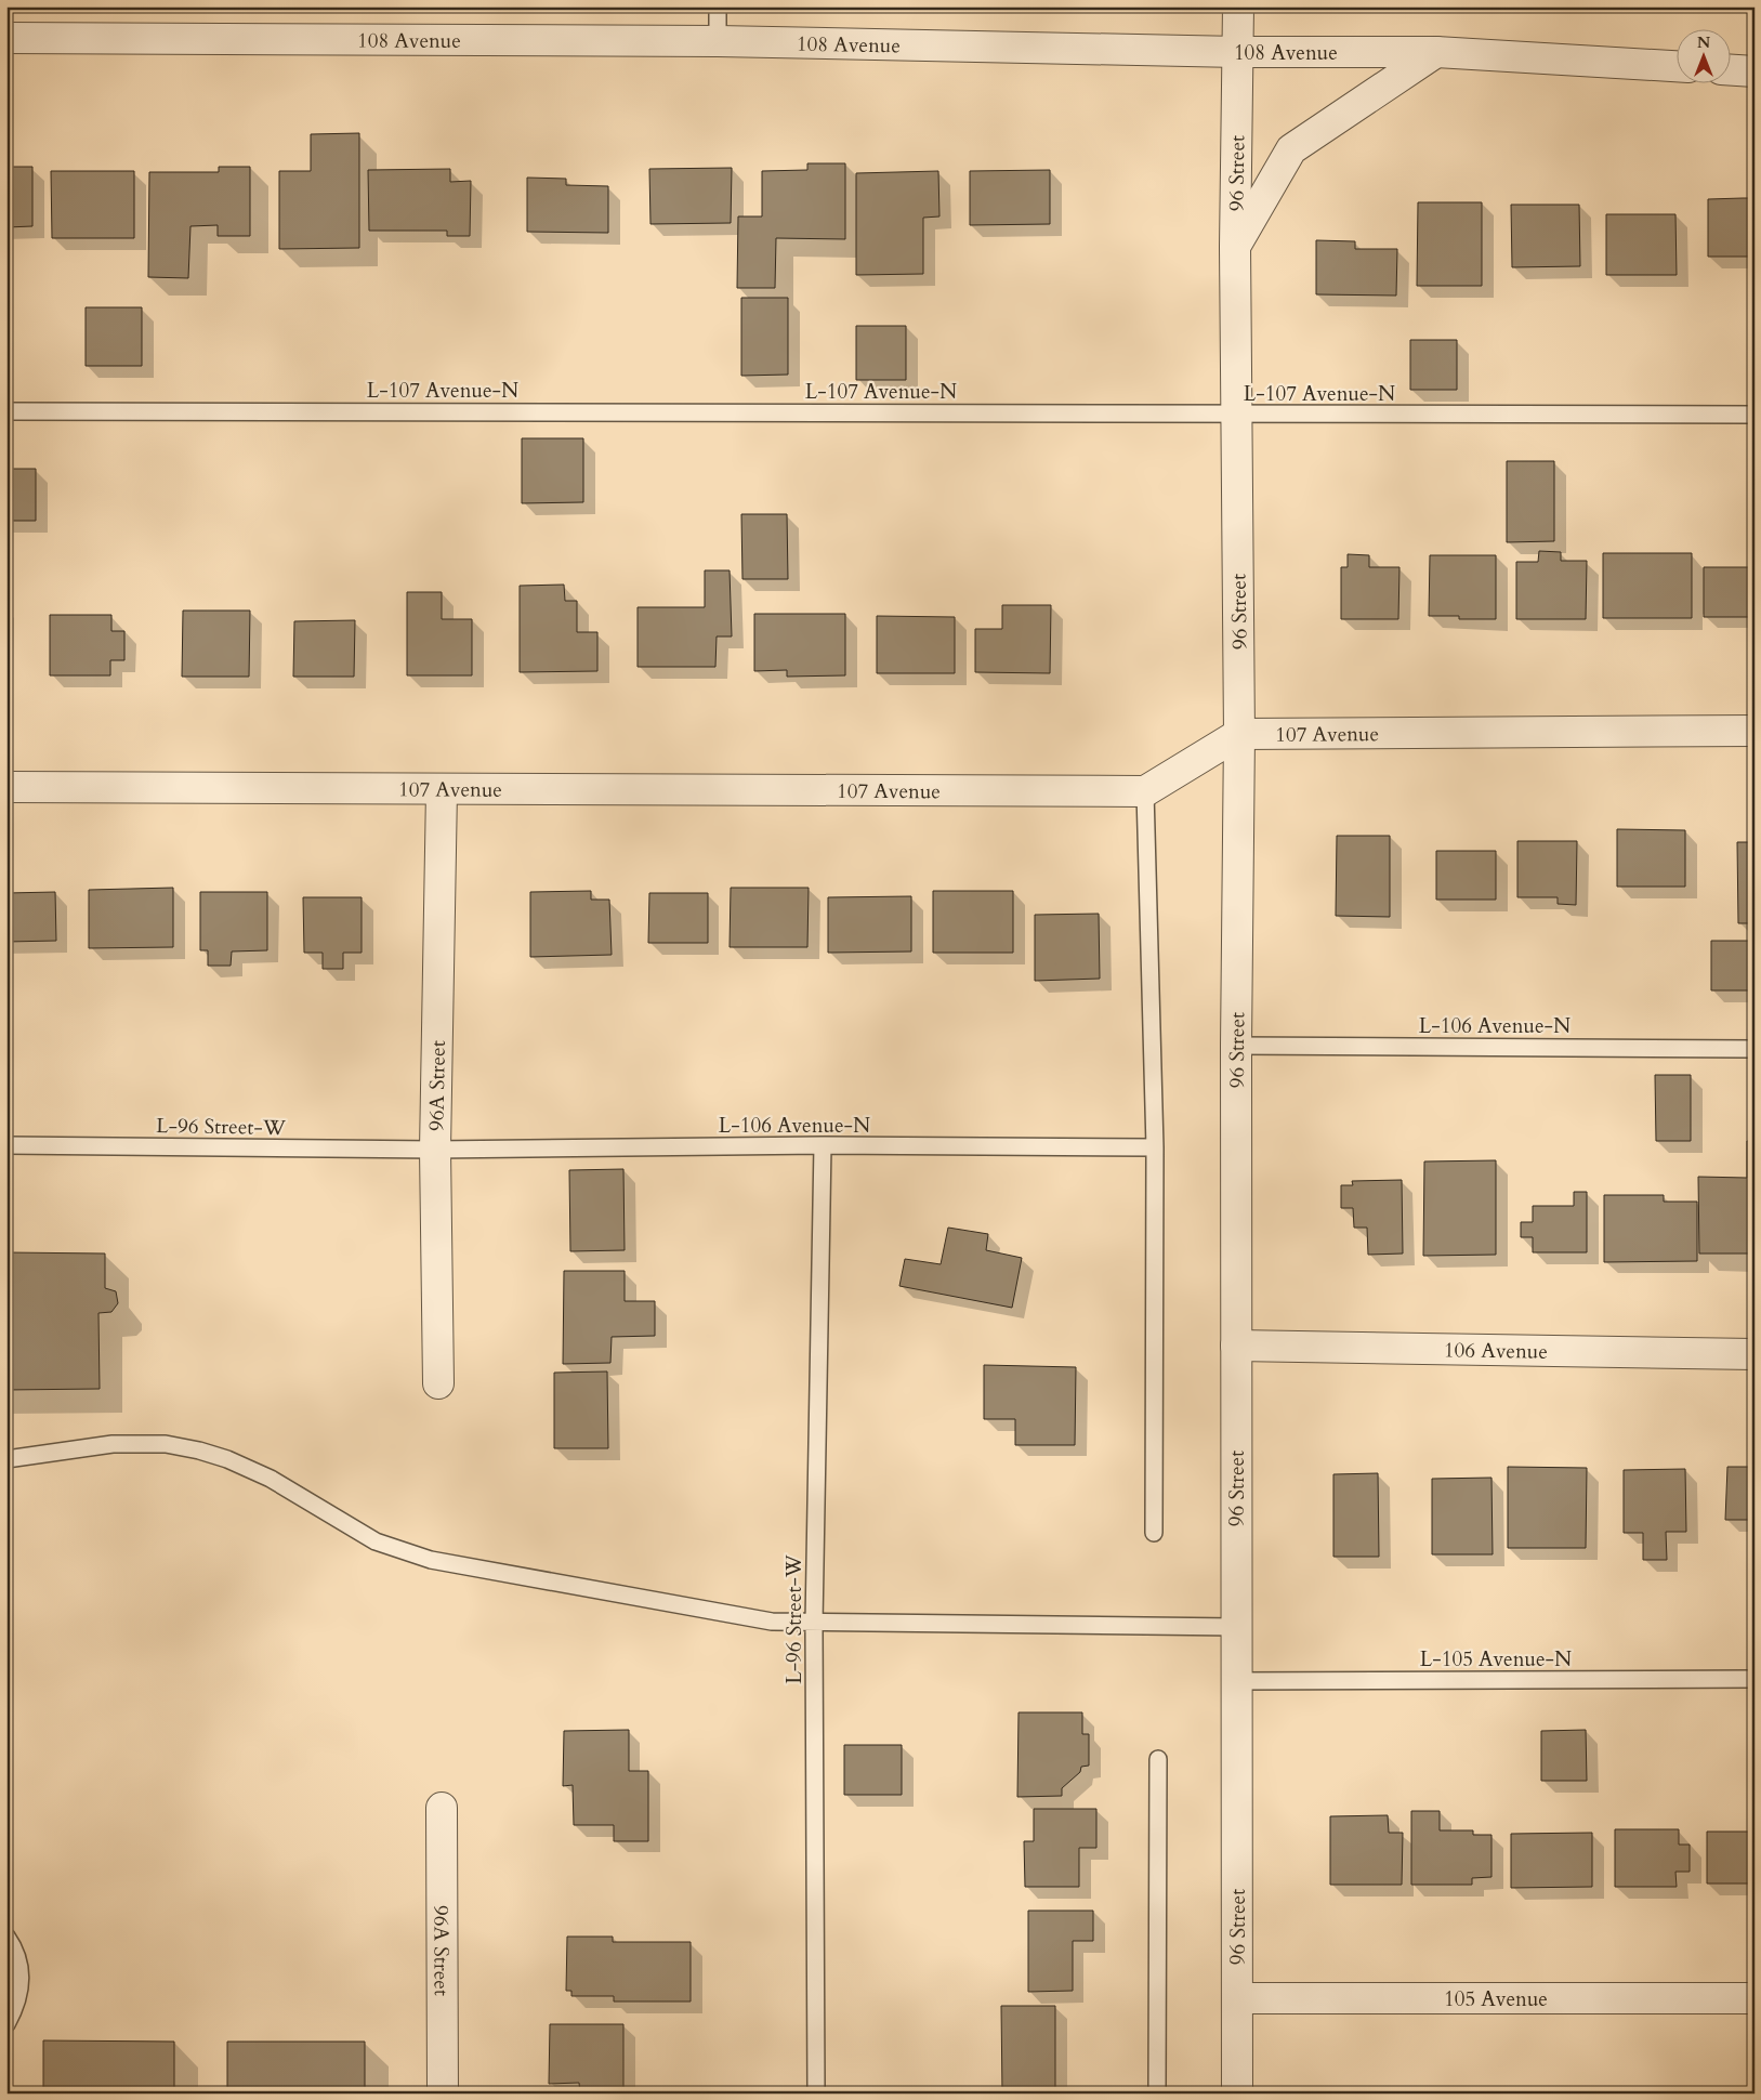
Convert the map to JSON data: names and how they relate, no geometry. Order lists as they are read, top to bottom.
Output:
{
  "streets": {
    "street": [
      "108 Avenue",
      "96 Street",
      "107 Avenue",
      "96A Street",
      "106 Avenue",
      "105 Avenue"
    ],
    "lane": [
      "L-107 Avenue-N",
      "L-106 Avenue-N",
      "L-96 Street-W",
      "L-105 Avenue-N"
    ]
  },
  "crossings": [
    ["108 Avenue", "96 Street"],
    ["96 Street", "L-107 Avenue-N"],
    ["96 Street", "107 Avenue"],
    ["96 Street", "L-106 Avenue-N"],
    ["96 Street", "106 Avenue"],
    ["96 Street", "L-105 Avenue-N"],
    ["96 Street", "105 Avenue"],
    ["107 Avenue", "96A Street"],
    ["L-106 Avenue-N", "96A Street"],
    ["L-106 Avenue-N", "L-96 Street-W"],
    ["96A Street", "L-96 Street-W"]
  ],
  "north": "top"
}
